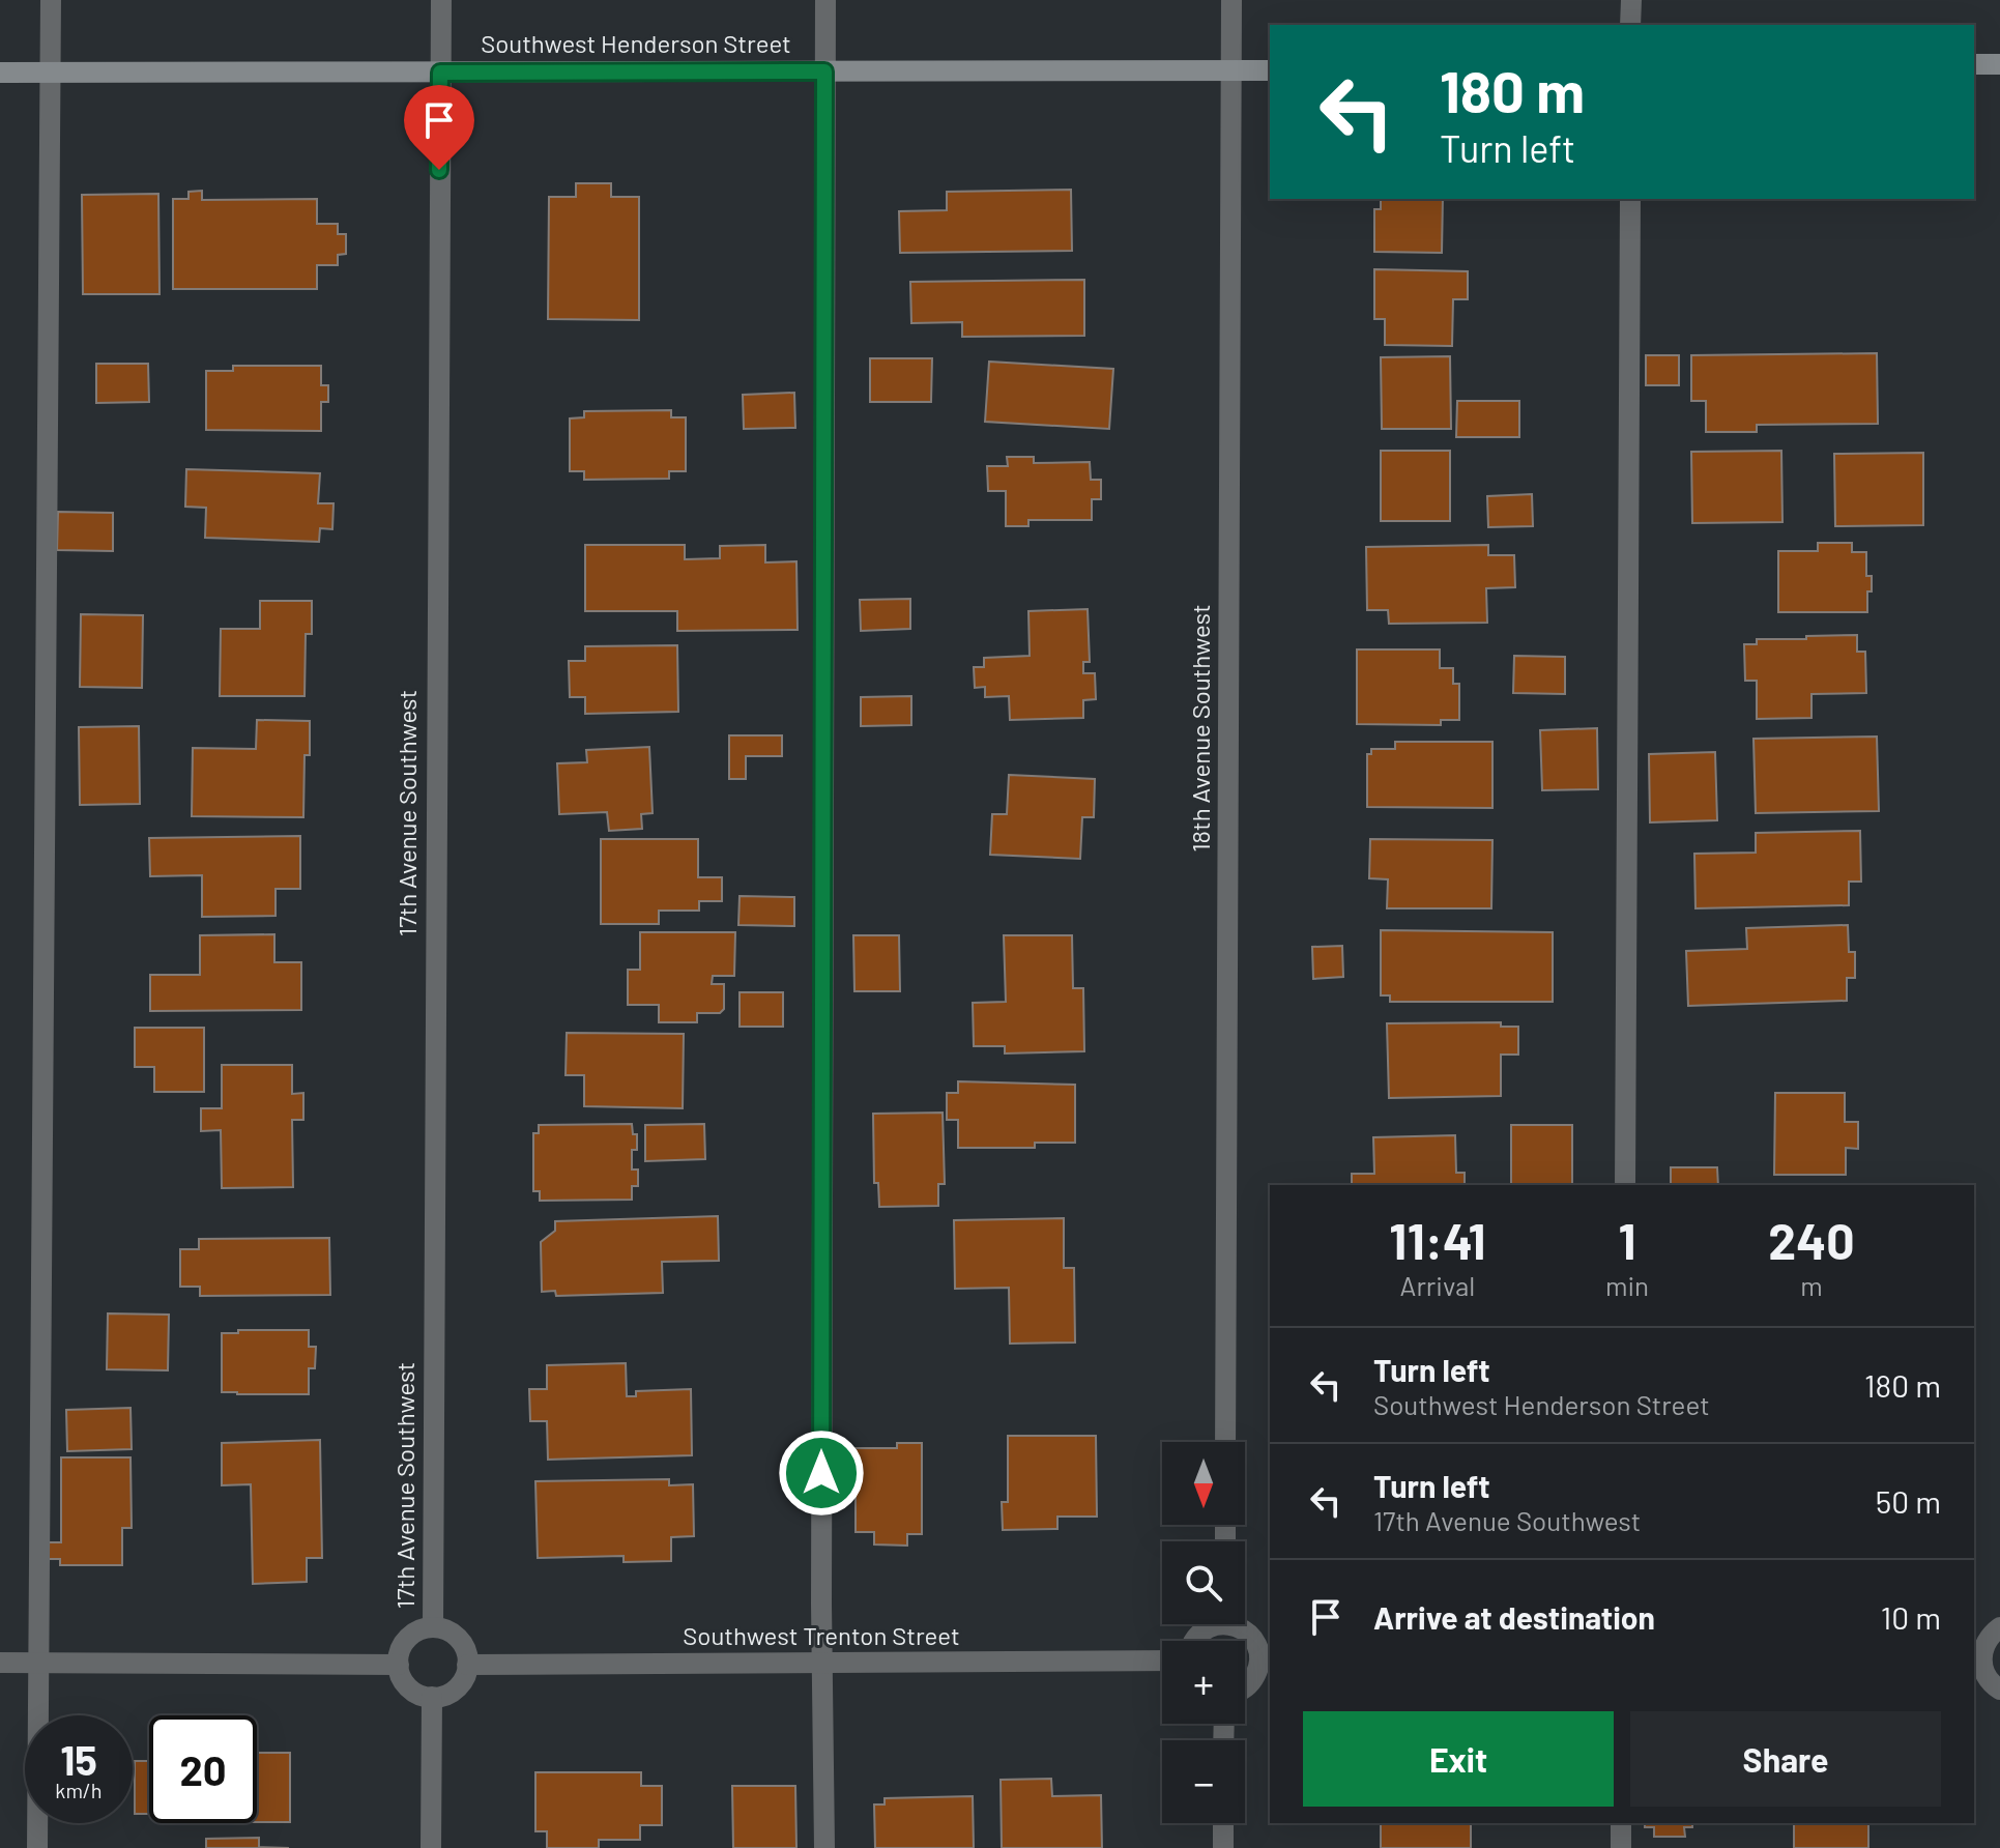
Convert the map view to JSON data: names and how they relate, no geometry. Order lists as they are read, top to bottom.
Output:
{
  "streets": {
    "street": [
      "Southwest Henderson Street",
      "18th Avenue Southwest",
      "17th Avenue Southwest",
      "Southwest Trenton Street"
    ]
  },
  "crossings": [
    ["Southwest Henderson Street", "18th Avenue Southwest"],
    ["Southwest Henderson Street", "17th Avenue Southwest"],
    ["17th Avenue Southwest", "Southwest Trenton Street"]
  ],
  "north": "bottom",
  "page": {
    "turn": ["180 m", "Turn left"],
    "eta": [
      "11:41",
      "Arrival",
      "1",
      "min",
      "240",
      "m"
    ],
    "list": [
      {
        "name": "Turn left",
        "note": "Southwest Henderson Street",
        "value": "180 m"
      },
      {
        "name": "Turn left",
        "note": "17th Avenue Southwest",
        "value": "50 m"
      },
      {
        "name": "Arrive at destination",
        "value": "10 m"
      }
    ],
    "map_buttons": ["+", "−"],
    "buttons": ["Exit", "Share"],
    "speed": "15 km/h",
    "limit": "20"
  }
}
